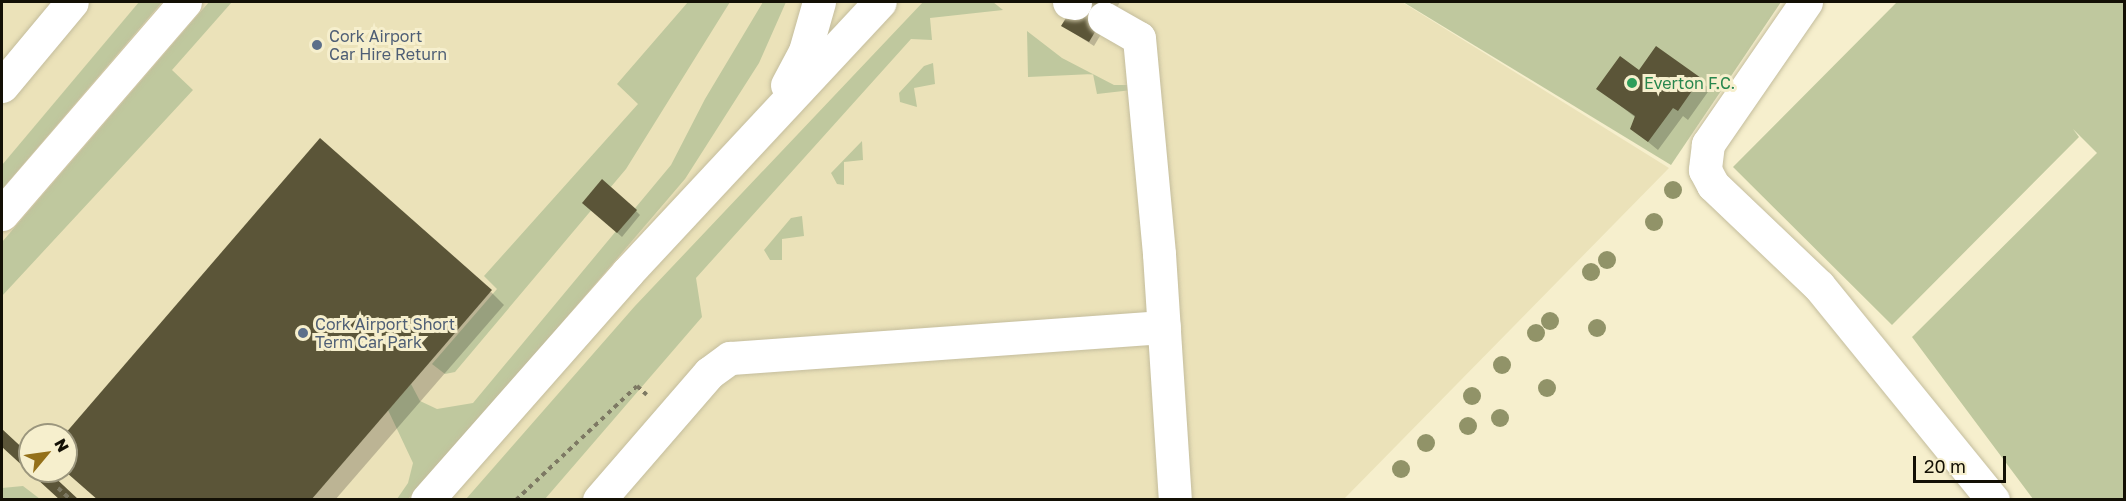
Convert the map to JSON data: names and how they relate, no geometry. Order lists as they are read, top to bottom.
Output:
{
  "places": ["Cork Airport Car Hire Return", "Everton F.C.", "Cork Airport Short Term Car Park"],
  "scale_bar": "20 m",
  "north": "top right"
}
